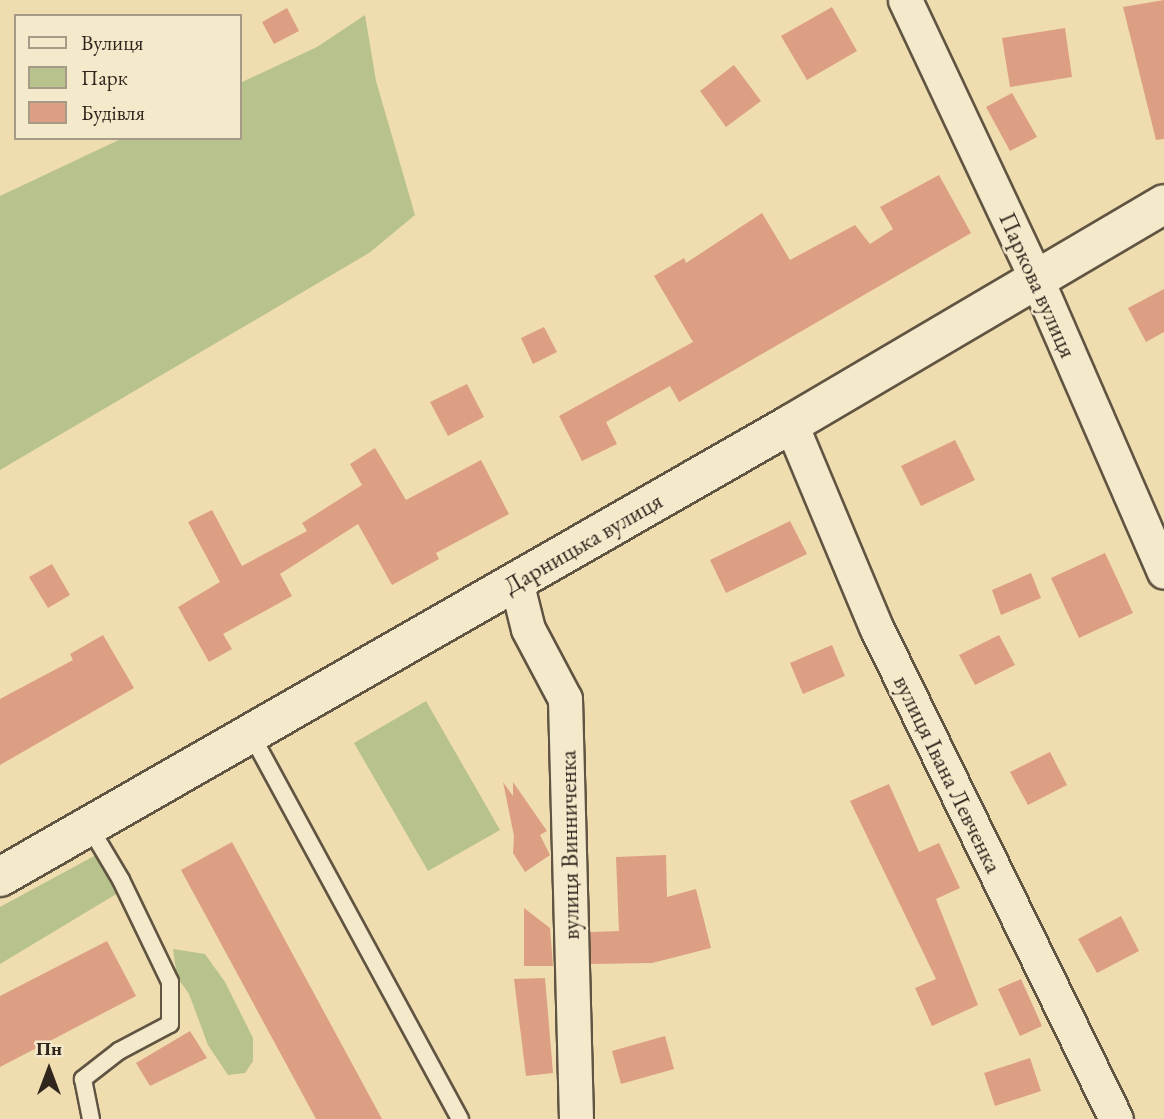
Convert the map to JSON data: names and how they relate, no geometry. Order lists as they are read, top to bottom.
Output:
{
  "streets": {
    "street": [
      "Паркова вулиця",
      "Дарницька вулиця",
      "вулиця Івана Левченка",
      "вулиця Винниченка"
    ]
  },
  "crossings": [
    ["Паркова вулиця", "Дарницька вулиця"],
    ["Дарницька вулиця", "вулиця Івана Левченка"],
    ["Дарницька вулиця", "вулиця Винниченка"]
  ],
  "legend": ["Вулиця", "Парк", "Будівля"],
  "north": "top"
}
